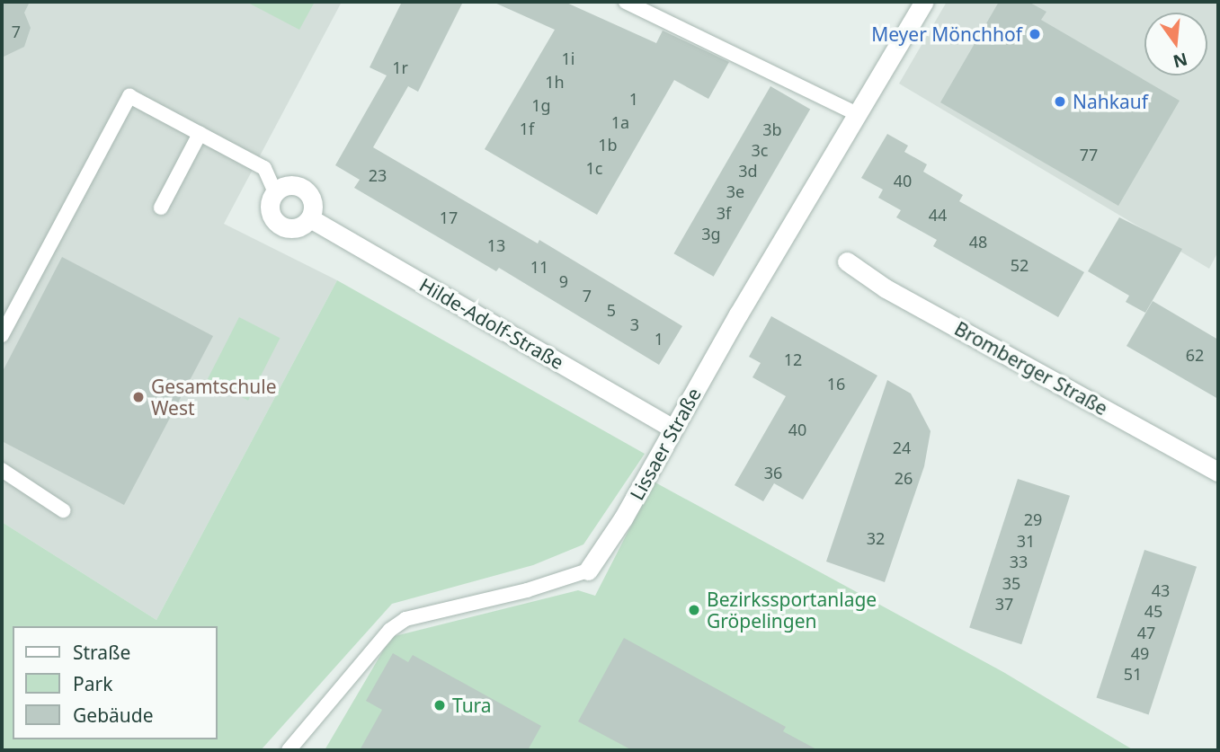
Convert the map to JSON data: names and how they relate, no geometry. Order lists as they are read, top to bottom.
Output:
{
  "streets": {
    "street": ["Hilde-Adolf-Straße", "Bromberger Straße", "Lissaer Straße"]
  },
  "crossings": [
    ["Hilde-Adolf-Straße", "Lissaer Straße"]
  ],
  "places": [
    "Meyer Mönchhof",
    "Nahkauf",
    "Gesamtschule West",
    "Bezirkssportanlage Gröpelingen",
    "Tura"
  ],
  "house_numbers": [
    "7",
    "1i",
    "1r",
    "1h",
    "1",
    "1g",
    "1a",
    "1f",
    "3b",
    "1b",
    "3c",
    "77",
    "1c",
    "3d",
    "23",
    "40",
    "3e",
    "3f",
    "44",
    "17",
    "3g",
    "48",
    "13",
    "52",
    "11",
    "9",
    "7",
    "5",
    "3",
    "1",
    "62",
    "12",
    "16",
    "40",
    "24",
    "36",
    "26",
    "29",
    "32",
    "31",
    "33",
    "35",
    "43",
    "37",
    "45",
    "47",
    "49",
    "51"
  ],
  "legend": ["Straße", "Park", "Gebäude"],
  "north": "bottom"
}
